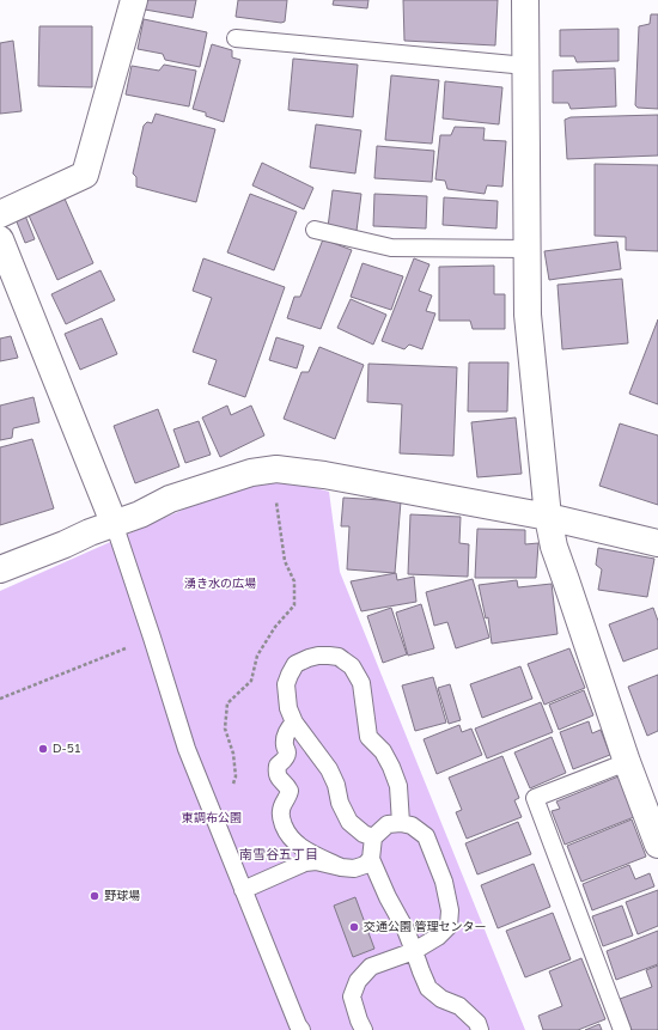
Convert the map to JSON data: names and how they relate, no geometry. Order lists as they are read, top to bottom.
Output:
{
  "districts": ["南雪谷五丁目"],
  "parks": ["湧き水の広場", "東調布公園"],
  "places": ["D-51", "野球場", "交通公園 管理センター"]
}
